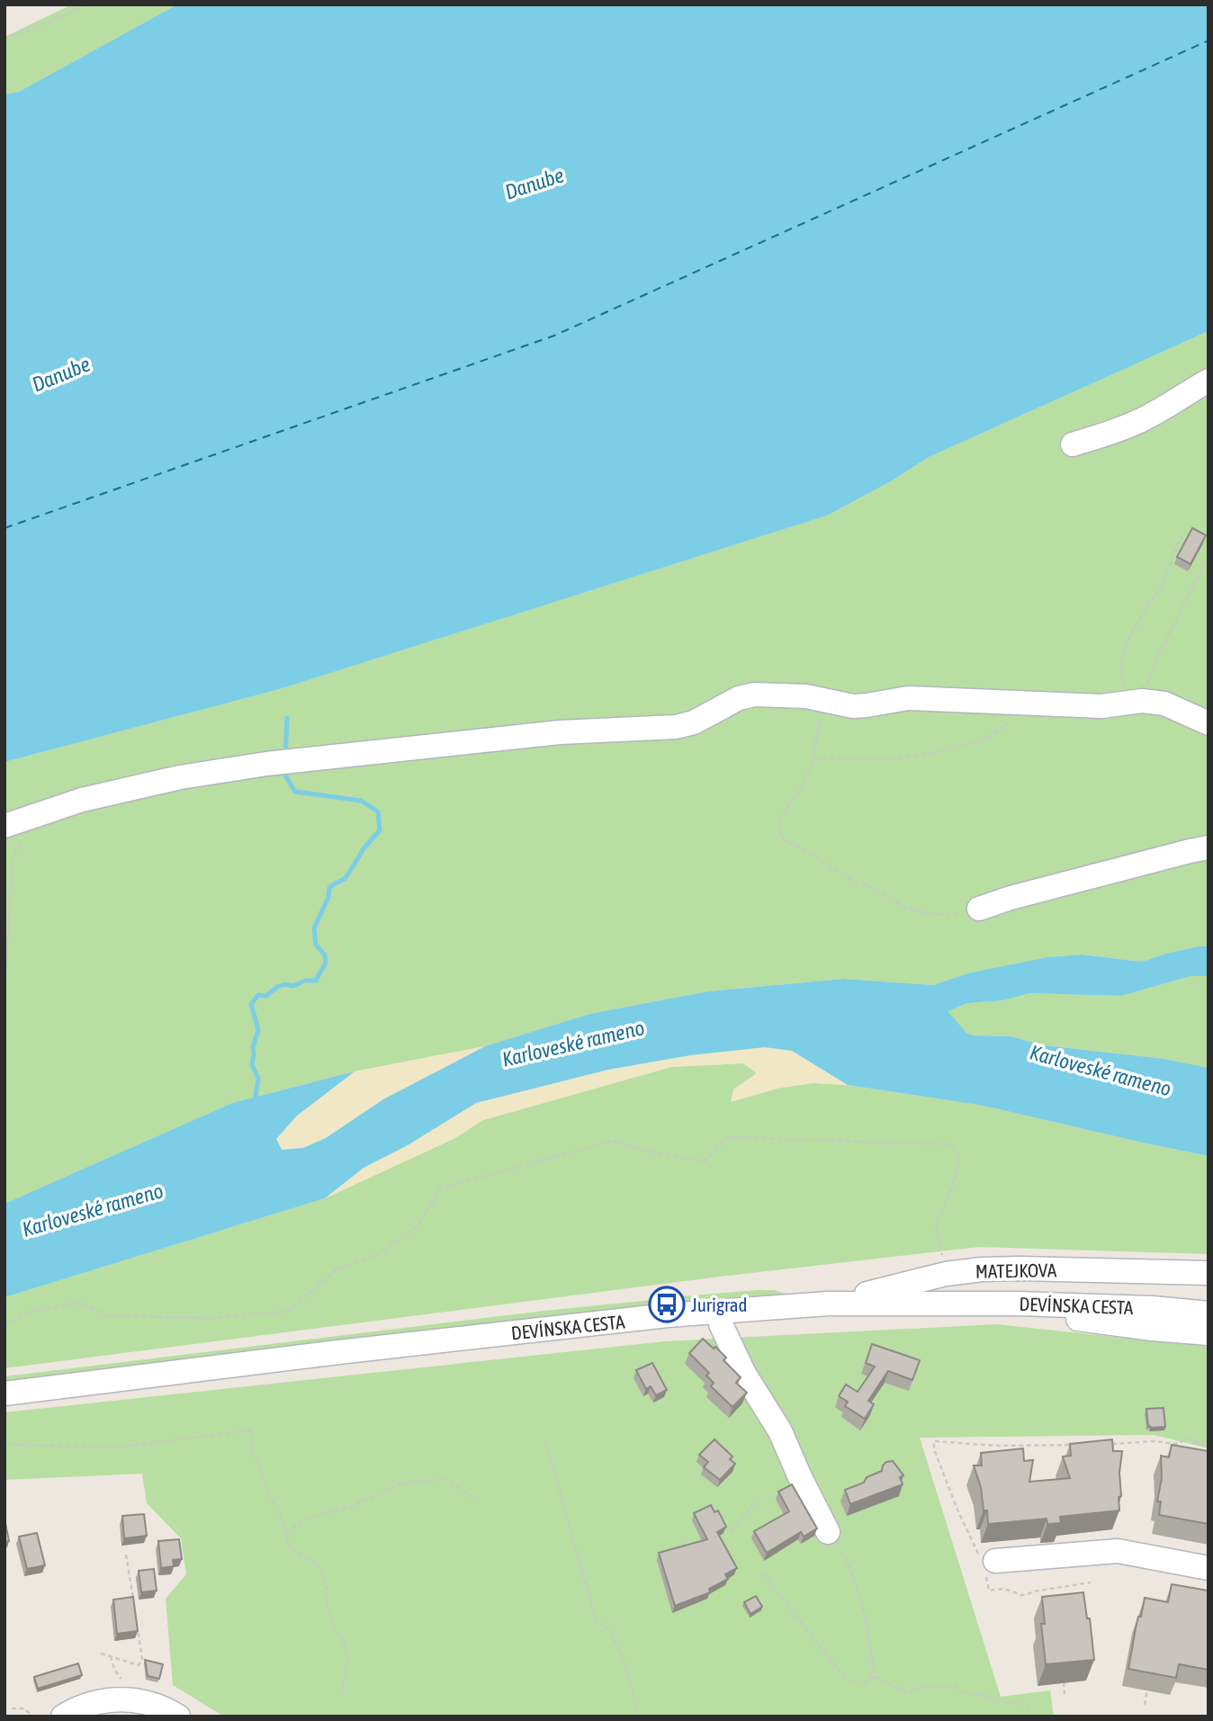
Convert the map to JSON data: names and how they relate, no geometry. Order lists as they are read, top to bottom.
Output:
{
  "streets": {
    "street": ["MATEJKOVA", "DEVÍNSKA CESTA"]
  },
  "crossings": [
    ["MATEJKOVA", "DEVÍNSKA CESTA"]
  ],
  "water": ["Danube", "Karloveské rameno"],
  "places": {
    "bus stop": ["Jurigrad"]
  }
}
